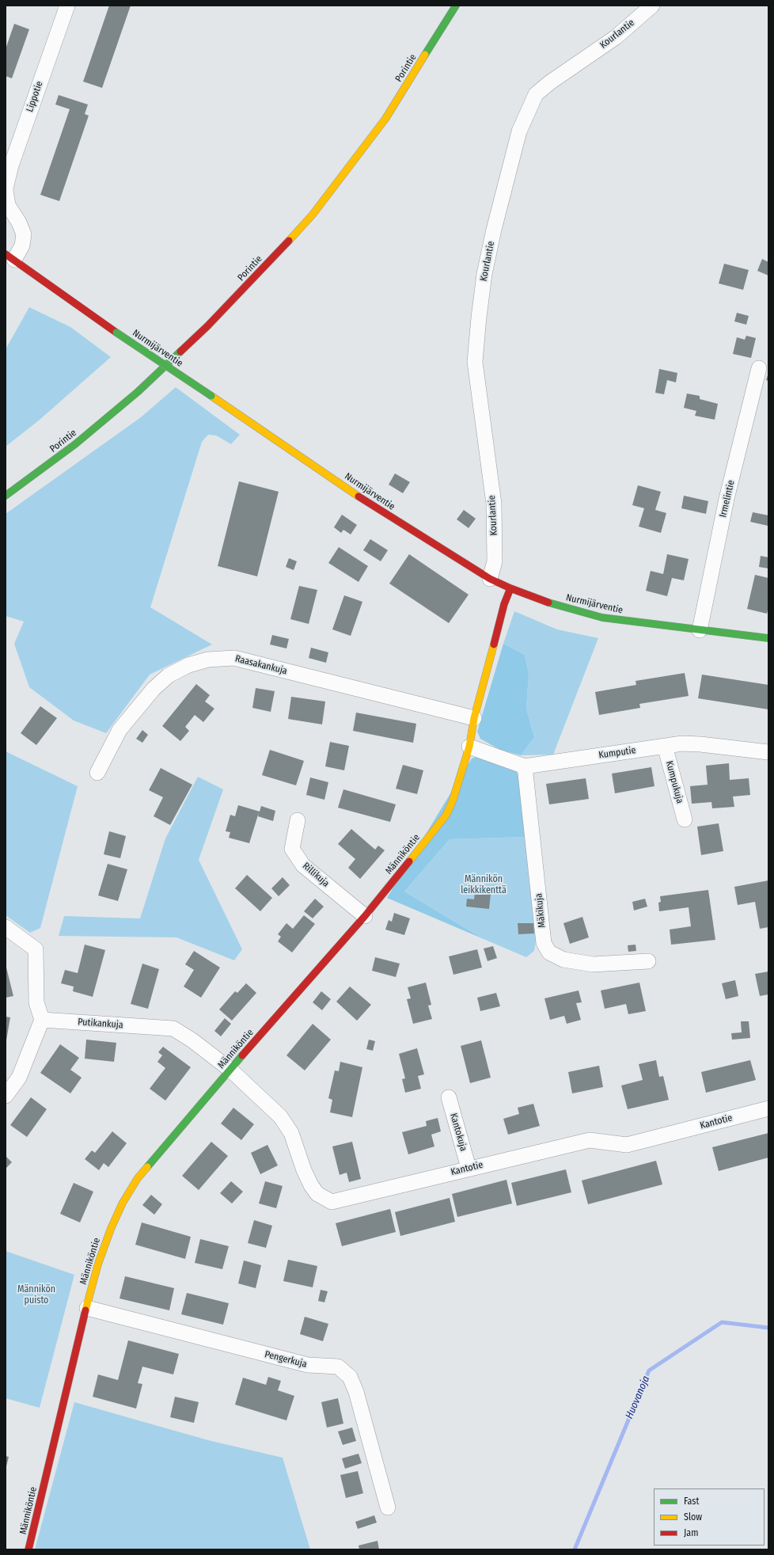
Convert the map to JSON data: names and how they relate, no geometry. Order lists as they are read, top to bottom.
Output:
{
  "streets": {
    "main road": ["Porintie", "Nurmijärventie", "Männiköntie"],
    "street": [
      "Kourlantie",
      "Lippotie",
      "Irmelintie",
      "Raasakankuja",
      "Kumputie",
      "Kumpukuja",
      "Rillikuja",
      "Mäkikuja",
      "Putikankuja",
      "Kantotie",
      "Kantokuja",
      "Pengerkuja"
    ]
  },
  "crossings": [
    ["Kourlantie", "Nurmijärventie"],
    ["Lippotie", "Nurmijärventie"],
    ["Nurmijärventie", "Irmelintie"],
    ["Nurmijärventie", "Männiköntie"],
    ["Raasakankuja", "Männiköntie"],
    ["Kumputie", "Kumpukuja"],
    ["Kumputie", "Männiköntie"],
    ["Kumputie", "Mäkikuja"],
    ["Männiköntie", "Rillikuja"],
    ["Männiköntie", "Putikankuja"],
    ["Männiköntie", "Kantotie"],
    ["Männiköntie", "Pengerkuja"],
    ["Putikankuja", "Kantotie"],
    ["Kantotie", "Kantokuja"]
  ],
  "water": ["Huovanoja"],
  "parks": ["Männikön leikkikenttä", "Männikön puisto"],
  "legend": ["Fast", "Slow", "Jam"]
}
